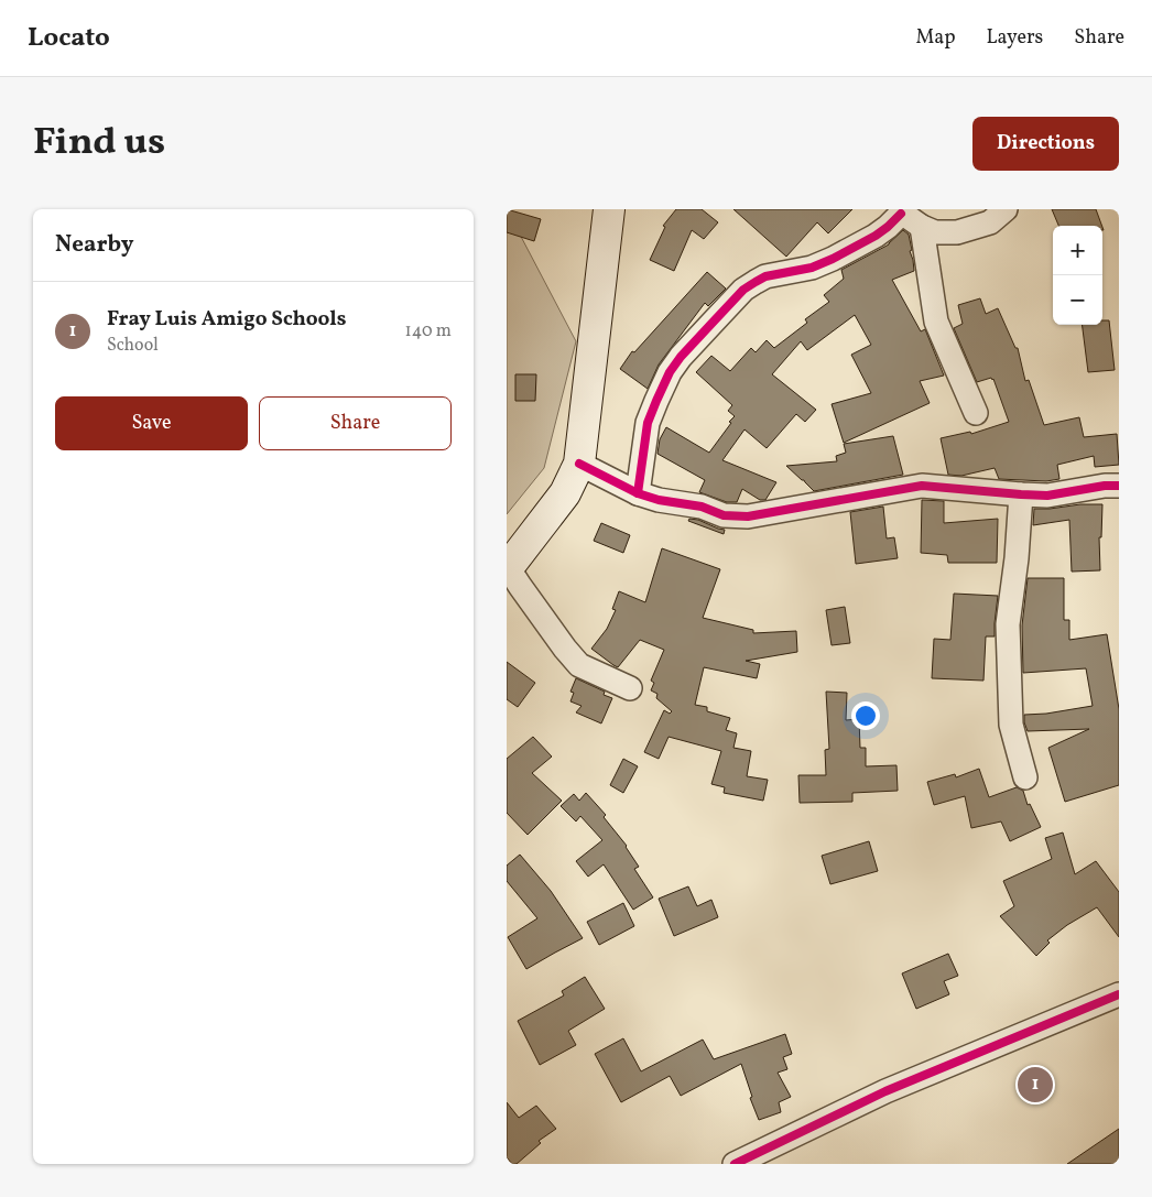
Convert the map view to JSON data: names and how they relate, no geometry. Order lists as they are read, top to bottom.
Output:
{
  "page": {
    "header": "Locato",
    "nav": ["Map", "Layers", "Share"],
    "title": "Find us",
    "buttons": [
      "Directions",
      ["Save", "Share"]
    ],
    "heading": "Nearby",
    "map_buttons": ["+", "−"],
    "list": [
      {
        "mark": "1",
        "name": "Fray Luis Amigo Schools",
        "note": "School",
        "value": "140 m"
      }
    ],
    "pins": "1"
  }
}
